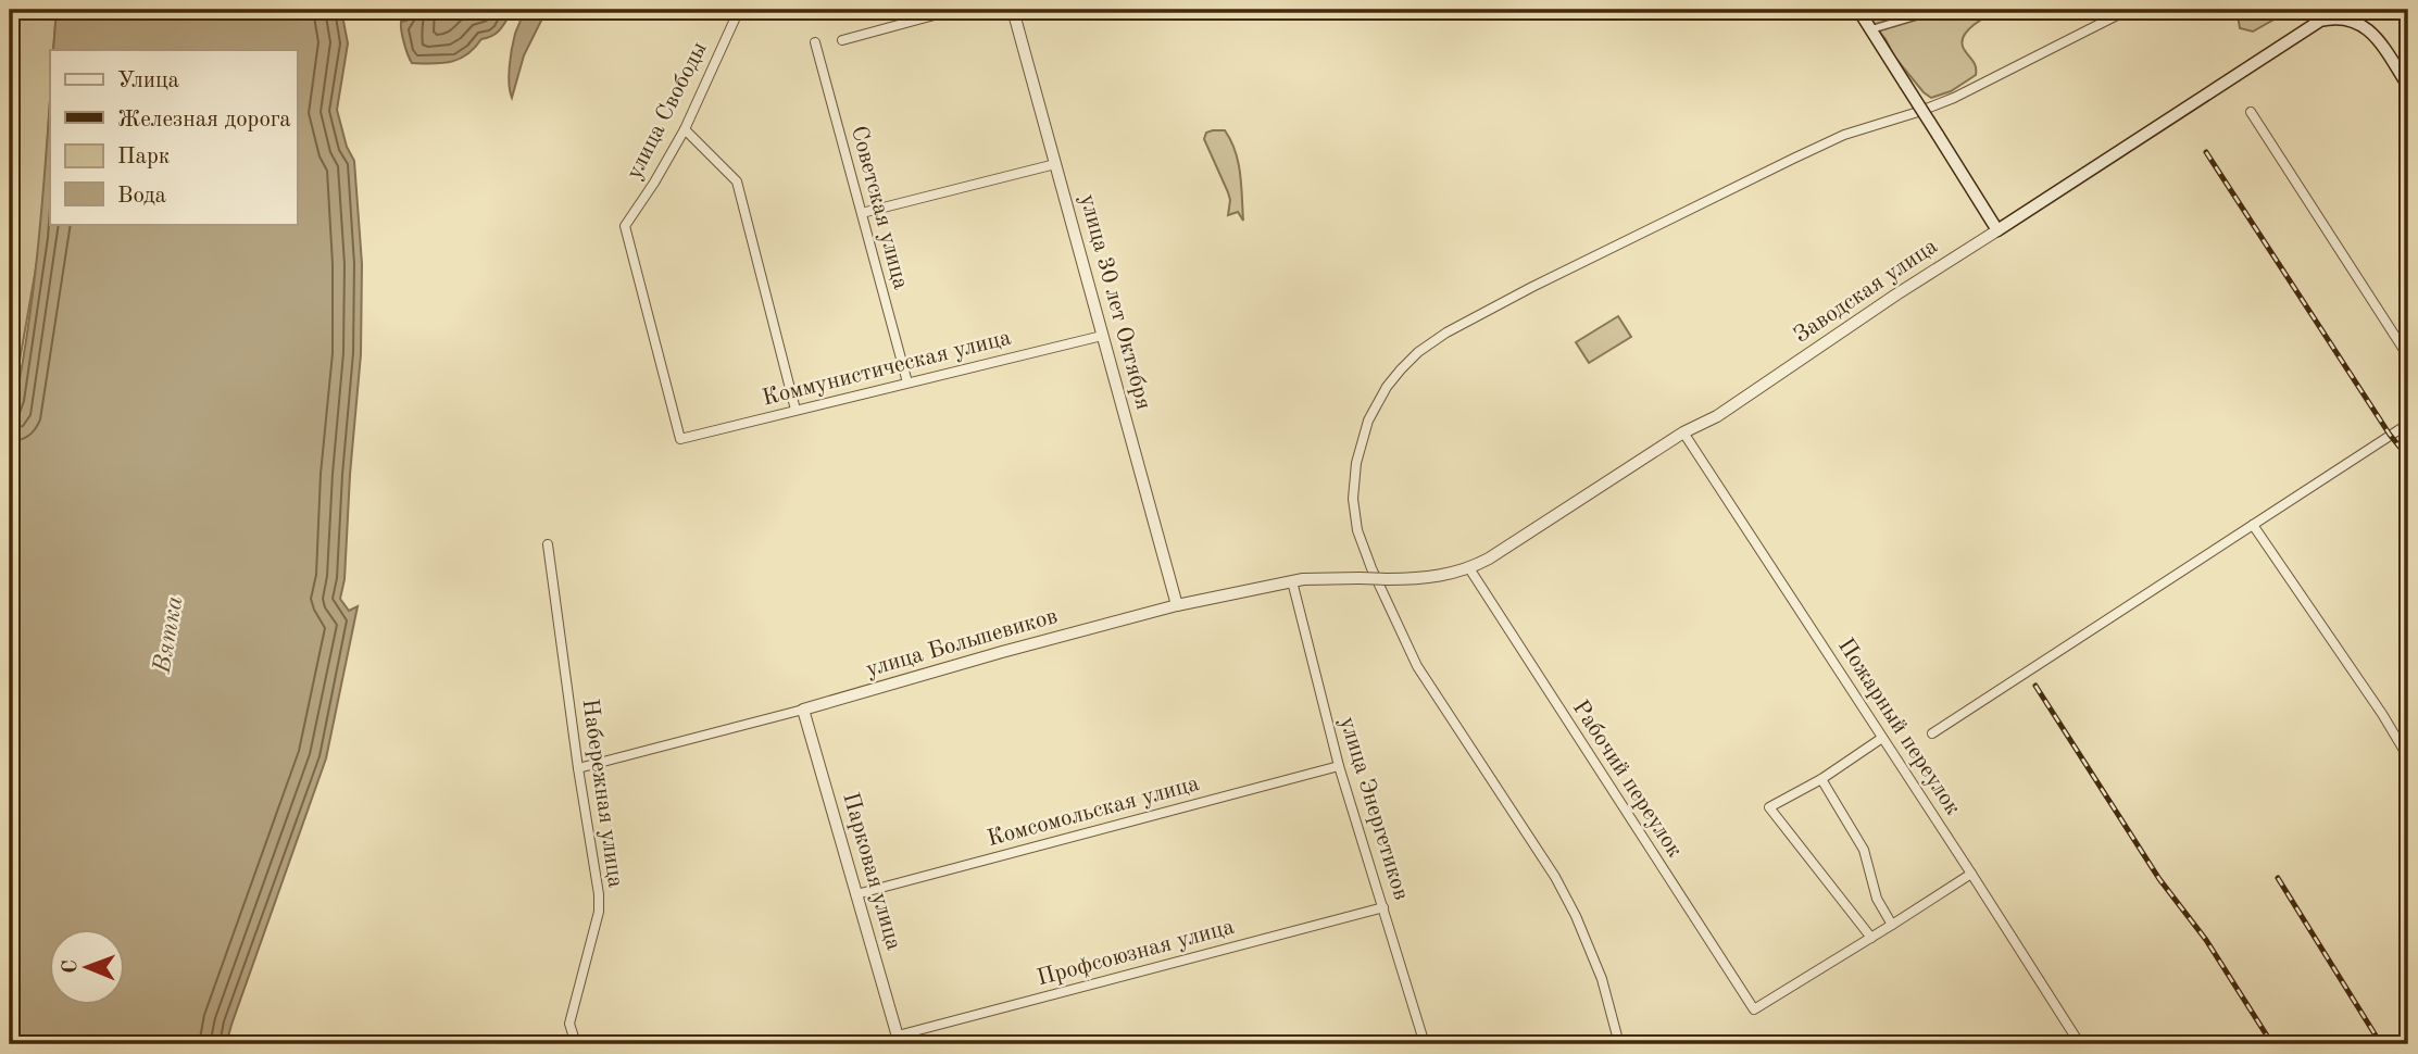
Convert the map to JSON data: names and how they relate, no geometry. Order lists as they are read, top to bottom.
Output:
{
  "streets": {
    "main road": ["Заводская улица"],
    "street": [
      "улица Свободы",
      "Советская улица",
      "улица 30 лет Октября",
      "Коммунистическая улица",
      "улица Большевиков",
      "Пожарный переулок",
      "Рабочий переулок",
      "Набережная улица",
      "улица Энергетиков",
      "Комсомольская улица",
      "Парковая улица",
      "Профсоюзная улица"
    ]
  },
  "crossings": [
    ["улица Свободы", "Коммунистическая улица"],
    ["Советская улица", "Коммунистическая улица"],
    ["Заводская улица", "улица Большевиков"],
    ["Заводская улица", "Пожарный переулок"],
    ["Заводская улица", "Рабочий переулок"],
    ["улица 30 лет Октября", "Коммунистическая улица"],
    ["улица 30 лет Октября", "улица Большевиков"],
    ["улица Большевиков", "Набережная улица"],
    ["улица Большевиков", "улица Энергетиков"],
    ["улица Большевиков", "Парковая улица"],
    ["улица Энергетиков", "Комсомольская улица"],
    ["улица Энергетиков", "Профсоюзная улица"],
    ["Комсомольская улица", "Парковая улица"],
    ["Парковая улица", "Профсоюзная улица"]
  ],
  "water": ["Вятка"],
  "legend": [
    "Улица",
    "Железная дорога",
    "Парк",
    "Вода"
  ],
  "north": "left"
}
